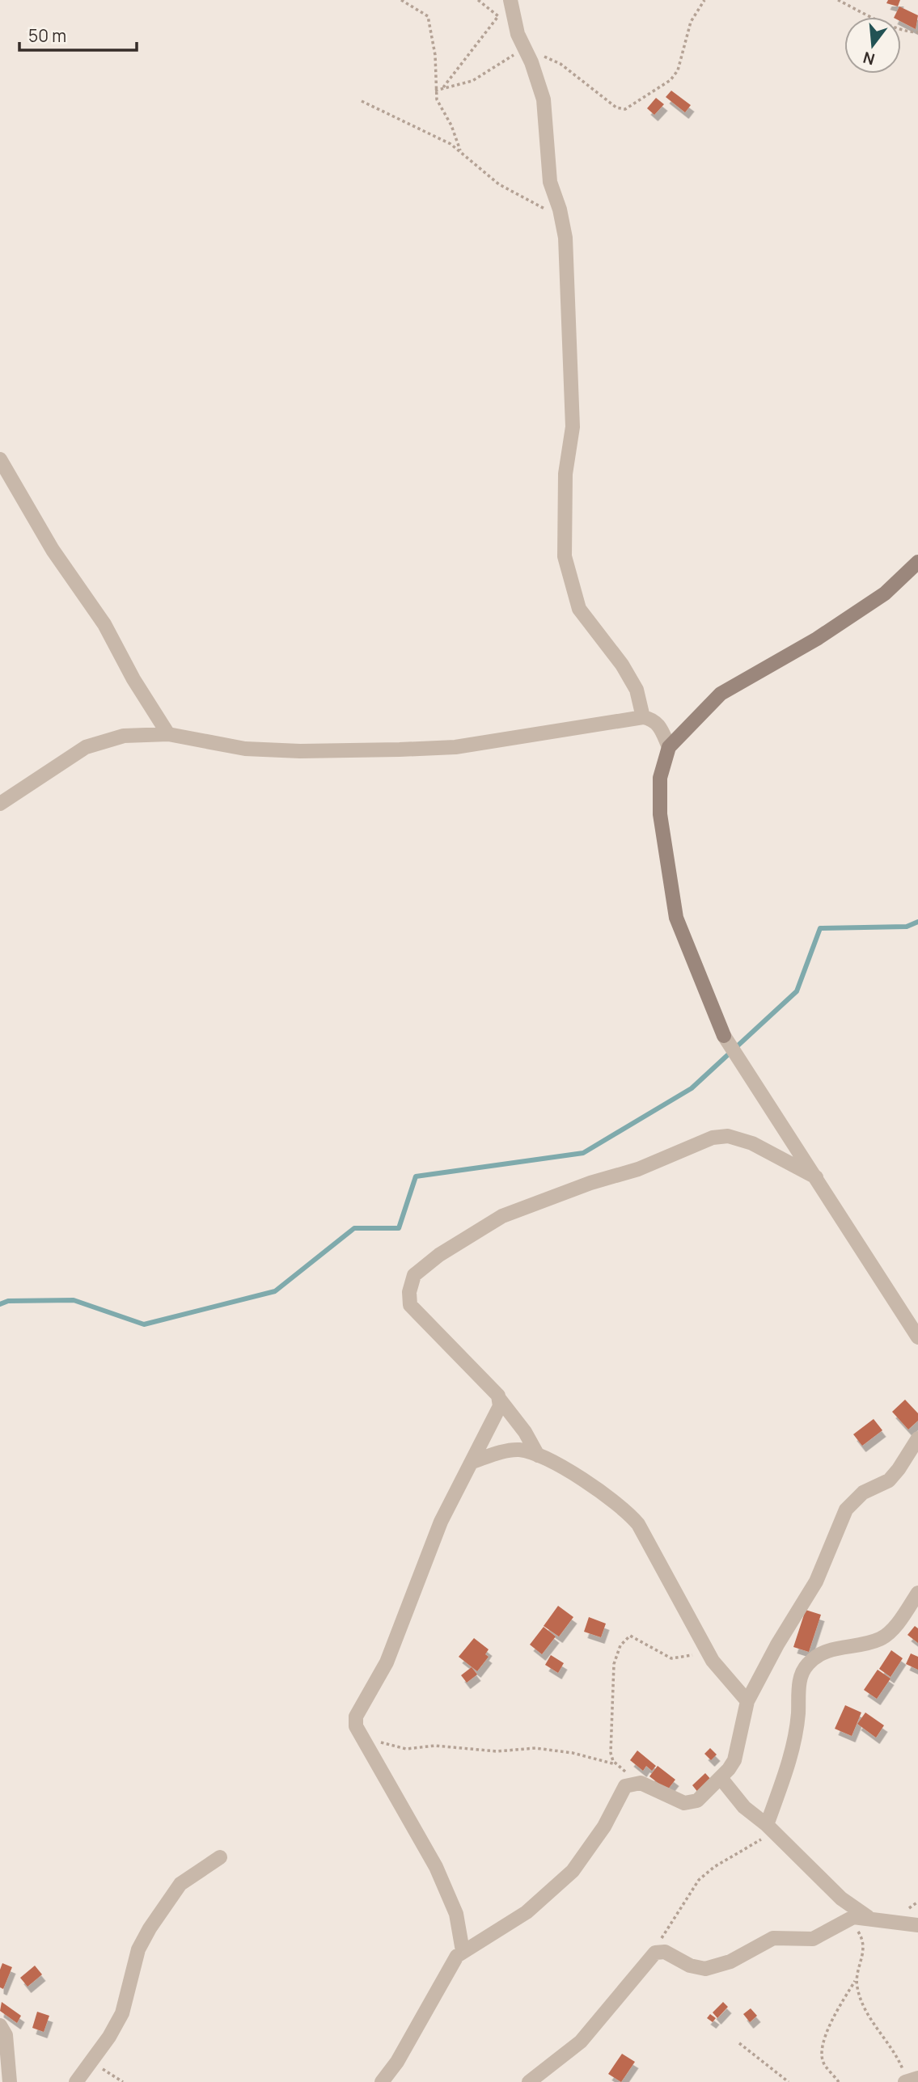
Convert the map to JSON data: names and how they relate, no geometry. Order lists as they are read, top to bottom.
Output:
{
  "scale_bar": "50 m",
  "north": "bottom"
}
